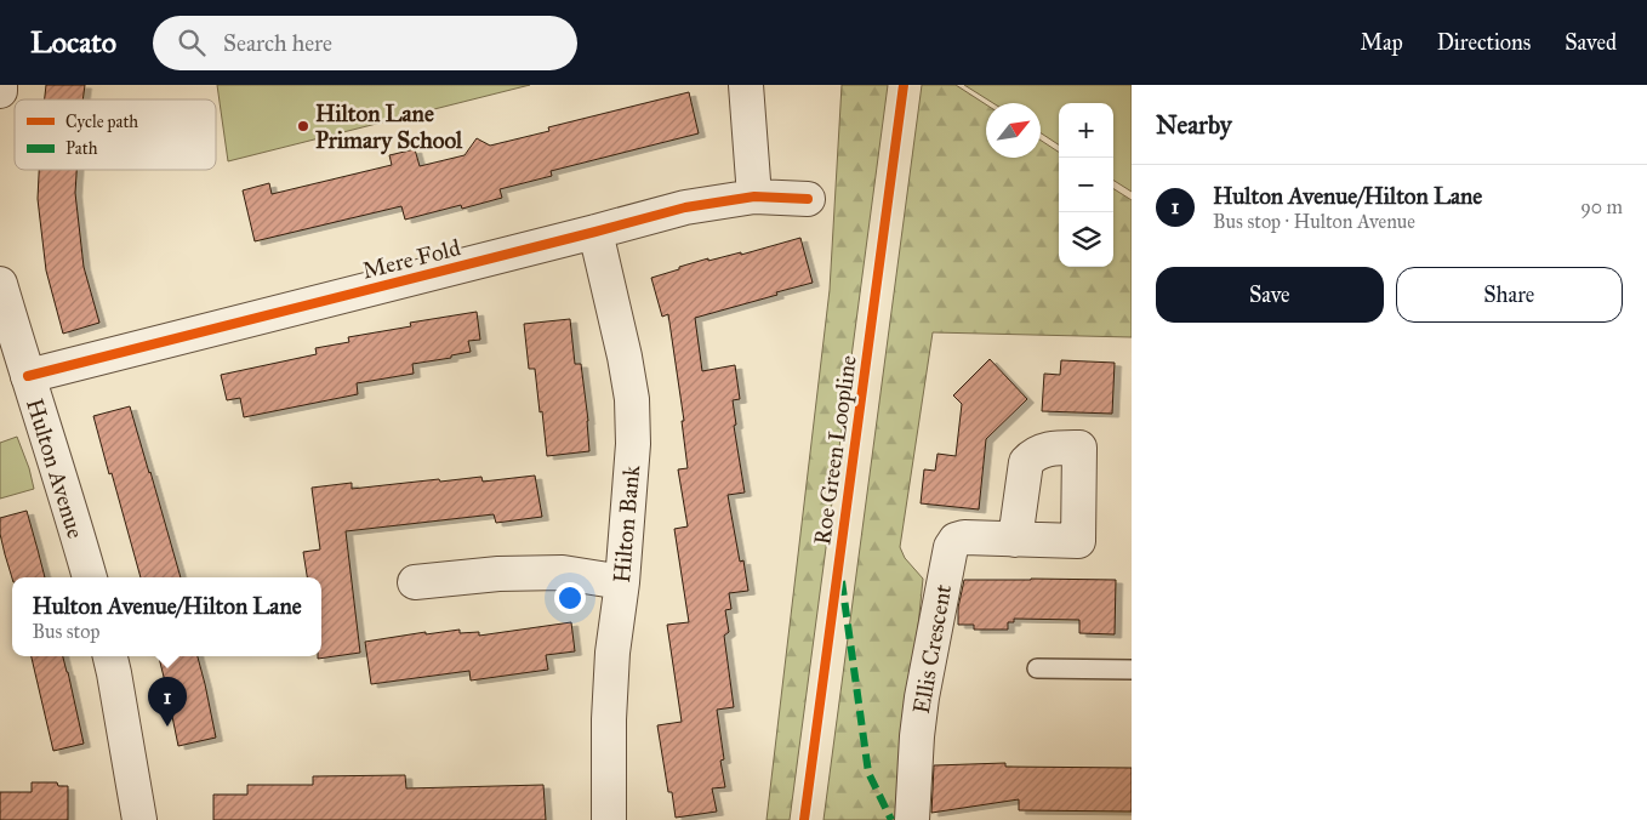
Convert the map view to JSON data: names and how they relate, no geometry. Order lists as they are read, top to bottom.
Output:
{
  "streets": {
    "street": [
      "Mere Fold",
      "Hulton Avenue",
      "Hilton Bank",
      "Ellis Crescent"
    ],
    "cycle path": ["Roe Green Loopline"]
  },
  "crossings": [
    ["Mere Fold", "Hulton Avenue"],
    ["Mere Fold", "Hilton Bank"]
  ],
  "places": ["Hilton Lane Primary School"],
  "legend": ["Cycle path", "Path"],
  "north": "top right",
  "page": {
    "header": "Locato",
    "search": "Search here",
    "nav": ["Map", "Directions", "Saved"],
    "heading": "Nearby",
    "map_buttons": ["+", "−"],
    "list": [
      {
        "mark": "1",
        "name": "Hulton Avenue/Hilton Lane",
        "note": "Bus stop · Hulton Avenue",
        "value": "90 m"
      }
    ],
    "buttons": ["Save", "Share"],
    "popup": ["Hulton Avenue/Hilton Lane", "Bus stop"],
    "pins": "1"
  }
}
